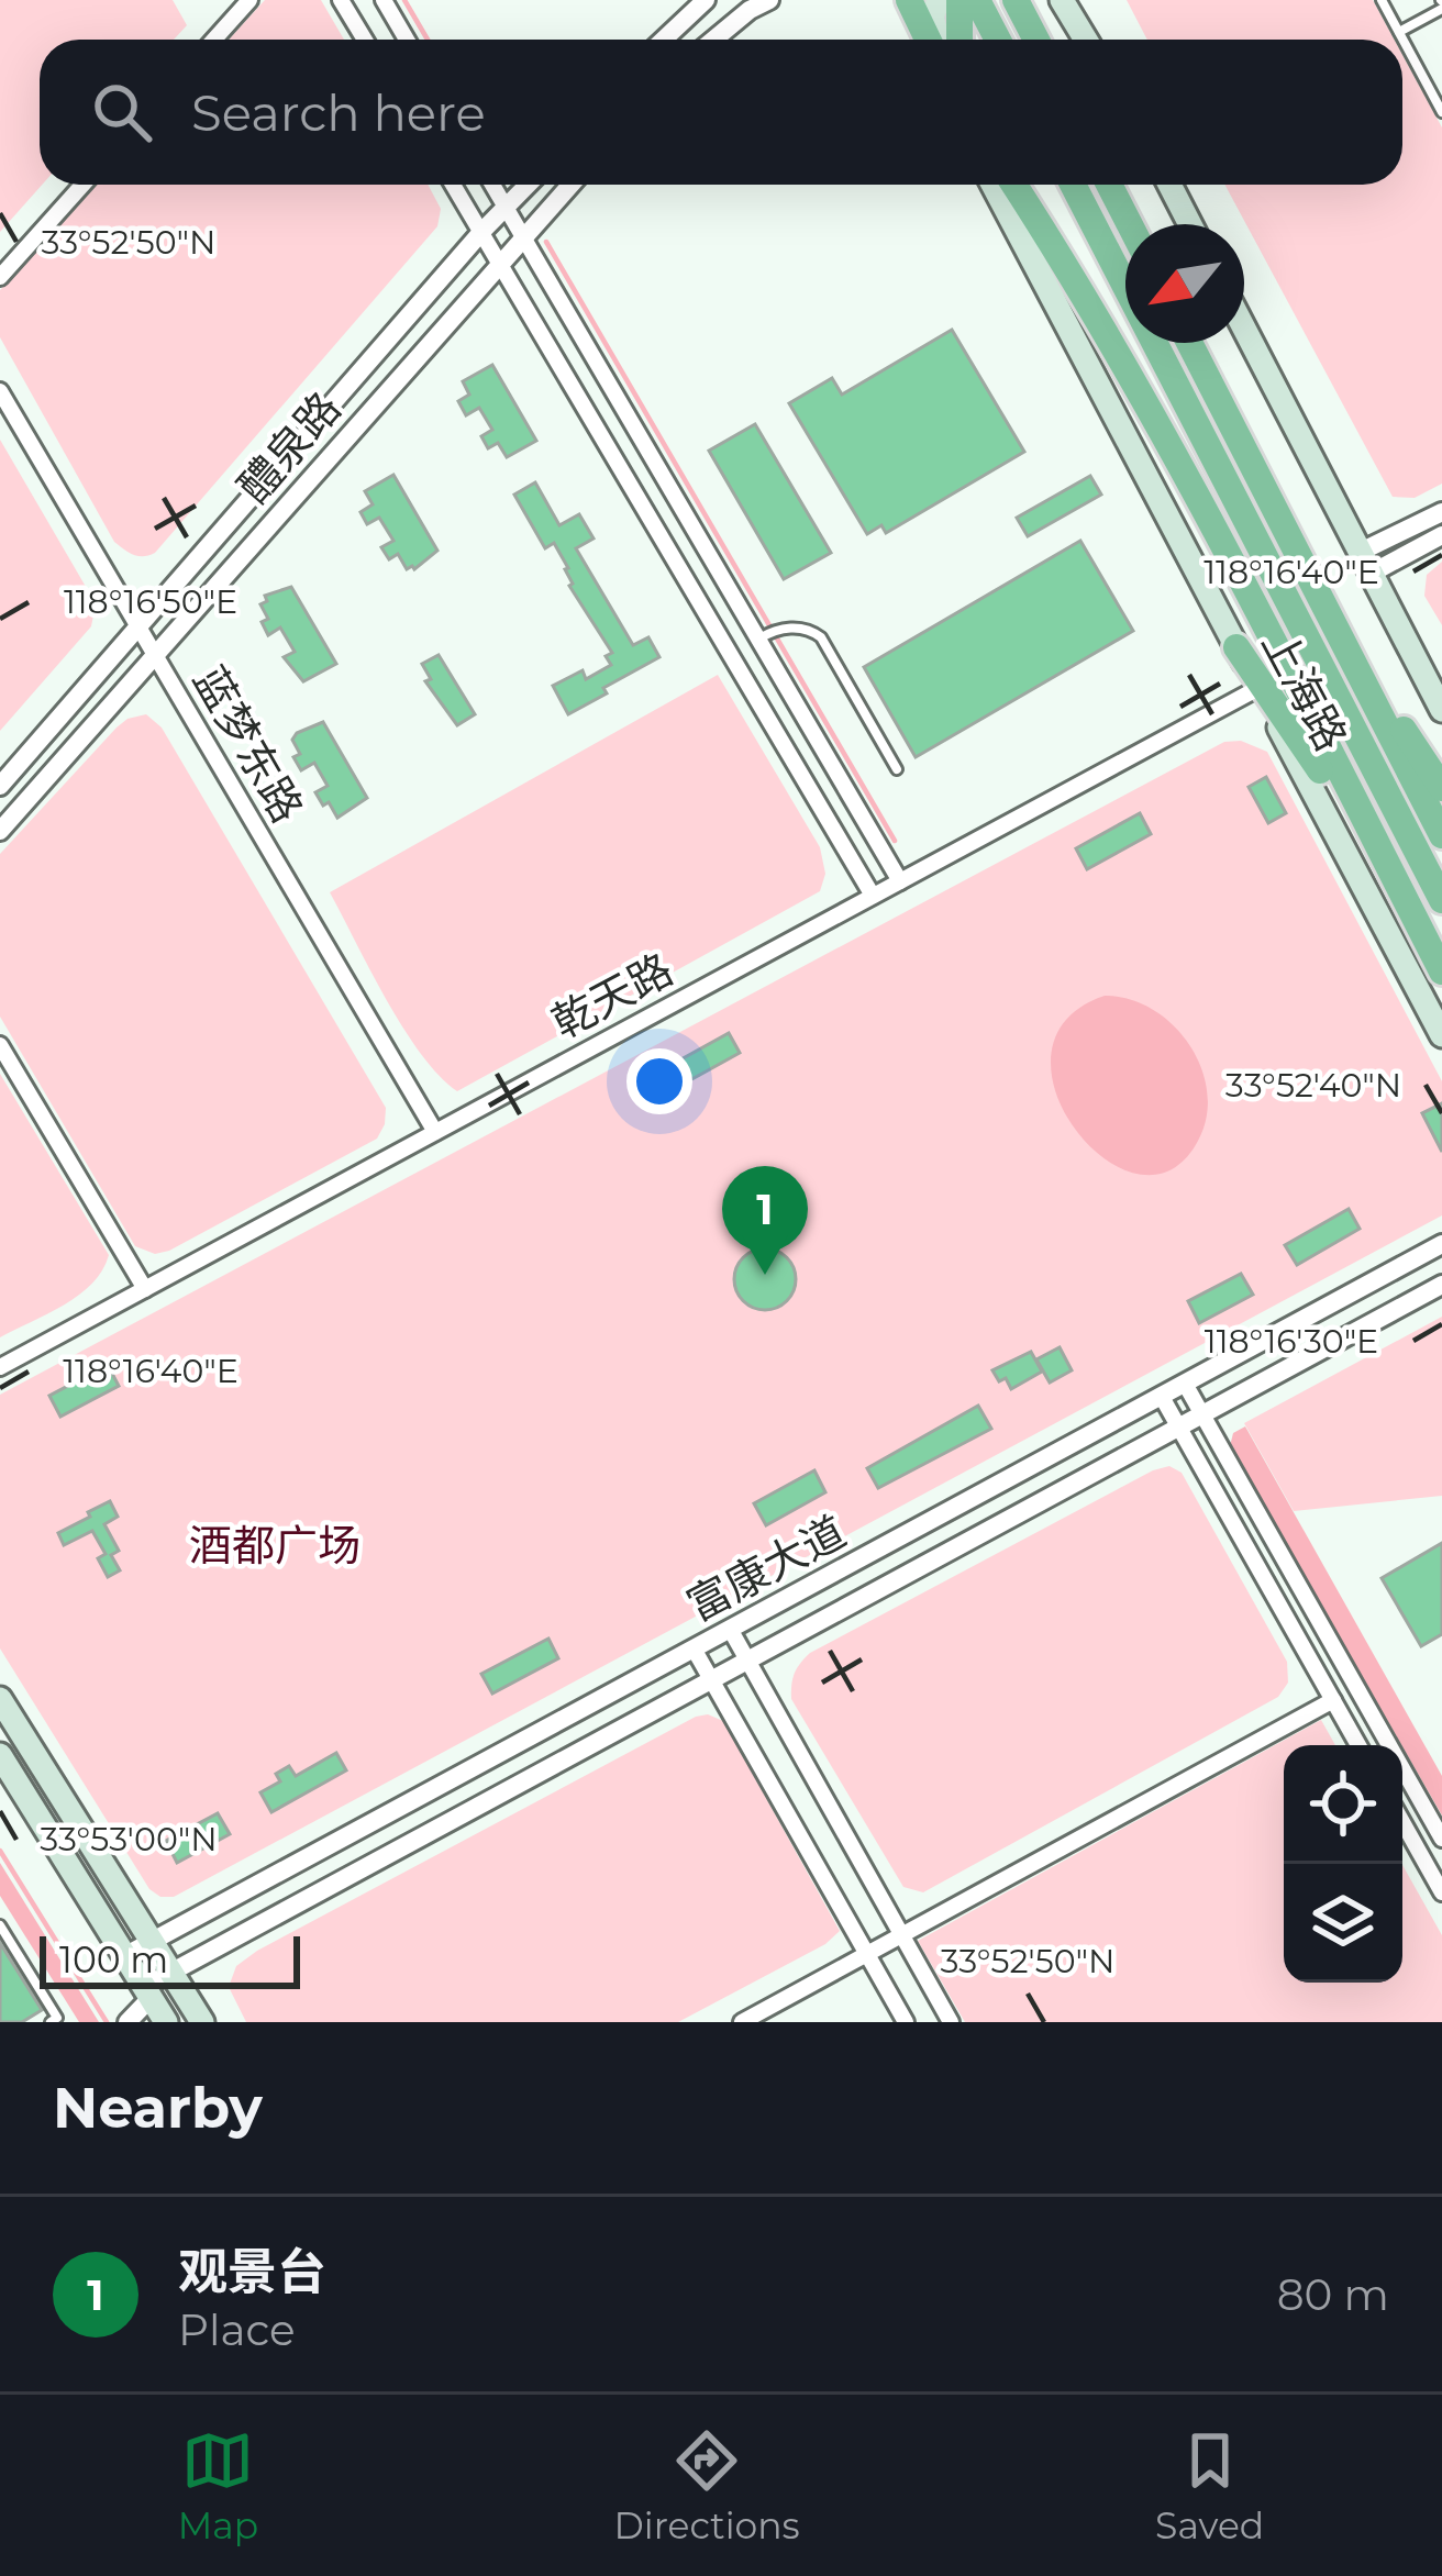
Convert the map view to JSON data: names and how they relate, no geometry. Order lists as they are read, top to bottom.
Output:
{
  "streets": {
    "highway": ["上海路"],
    "street": [
      "醴泉路",
      "蓝梦东路",
      "乾天路",
      "富康大道"
    ]
  },
  "crossings": [
    ["醴泉路", "蓝梦东路"],
    ["上海路", "乾天路"],
    ["蓝梦东路", "乾天路"]
  ],
  "parks": ["酒都广场"],
  "scale_bar": "100 m",
  "north": "bottom left",
  "page": {
    "search": "Search here",
    "pins": "1",
    "scale": "100 m",
    "heading": "Nearby",
    "list": [
      {
        "mark": "1",
        "name": "观景台",
        "note": "Place",
        "value": "80 m"
      }
    ],
    "nav": ["Map", "Directions", "Saved"]
  },
  "coordinates": [
    "33°52'50\"N",
    "118°16'40\"E",
    "118°16'50\"E",
    "33°52'40\"N",
    "118°16'30\"E",
    "33°53'00\"N"
  ]
}
